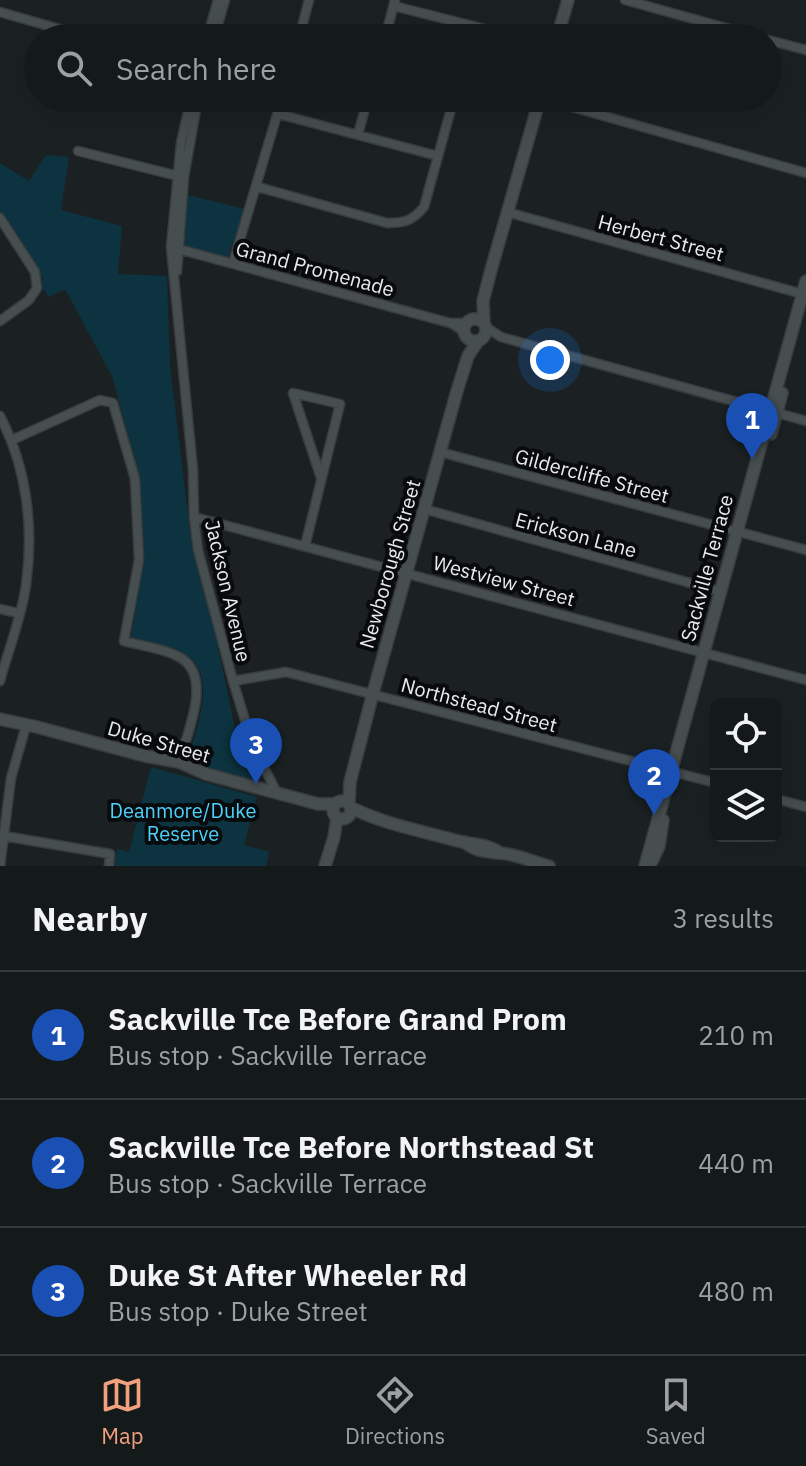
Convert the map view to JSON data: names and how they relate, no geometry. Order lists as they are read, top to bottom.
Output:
{
  "streets": {
    "main road": ["Newborough Street", "Sackville Terrace", "Duke Street"],
    "street": [
      "Herbert Street",
      "Grand Promenade",
      "Gildercliffe Street",
      "Erickson Lane",
      "Westview Street",
      "Jackson Avenue",
      "Northstead Street"
    ]
  },
  "crossings": [
    ["Herbert Street", "Sackville Terrace"],
    ["Grand Promenade", "Newborough Street"],
    ["Grand Promenade", "Sackville Terrace"],
    ["Grand Promenade", "Jackson Avenue"],
    ["Gildercliffe Street", "Newborough Street"],
    ["Gildercliffe Street", "Sackville Terrace"],
    ["Erickson Lane", "Newborough Street"],
    ["Erickson Lane", "Sackville Terrace"],
    ["Newborough Street", "Westview Street"],
    ["Newborough Street", "Northstead Street"],
    ["Newborough Street", "Duke Street"],
    ["Sackville Terrace", "Westview Street"],
    ["Sackville Terrace", "Northstead Street"],
    ["Westview Street", "Jackson Avenue"],
    ["Jackson Avenue", "Northstead Street"],
    ["Jackson Avenue", "Duke Street"]
  ],
  "parks": ["Deanmore/Duke Reserve"],
  "page": {
    "search": "Search here",
    "pins": ["1", "3", "2"],
    "heading": ["Nearby", "3 results"],
    "list": [
      {
        "mark": "1",
        "name": "Sackville Tce Before Grand Prom",
        "note": "Bus stop · Sackville Terrace",
        "value": "210 m"
      },
      {
        "mark": "2",
        "name": "Sackville Tce Before Northstead St",
        "note": "Bus stop · Sackville Terrace",
        "value": "440 m"
      },
      {
        "mark": "3",
        "name": "Duke St After Wheeler Rd",
        "note": "Bus stop · Duke Street",
        "value": "480 m"
      }
    ],
    "nav": ["Map", "Directions", "Saved"]
  }
}
